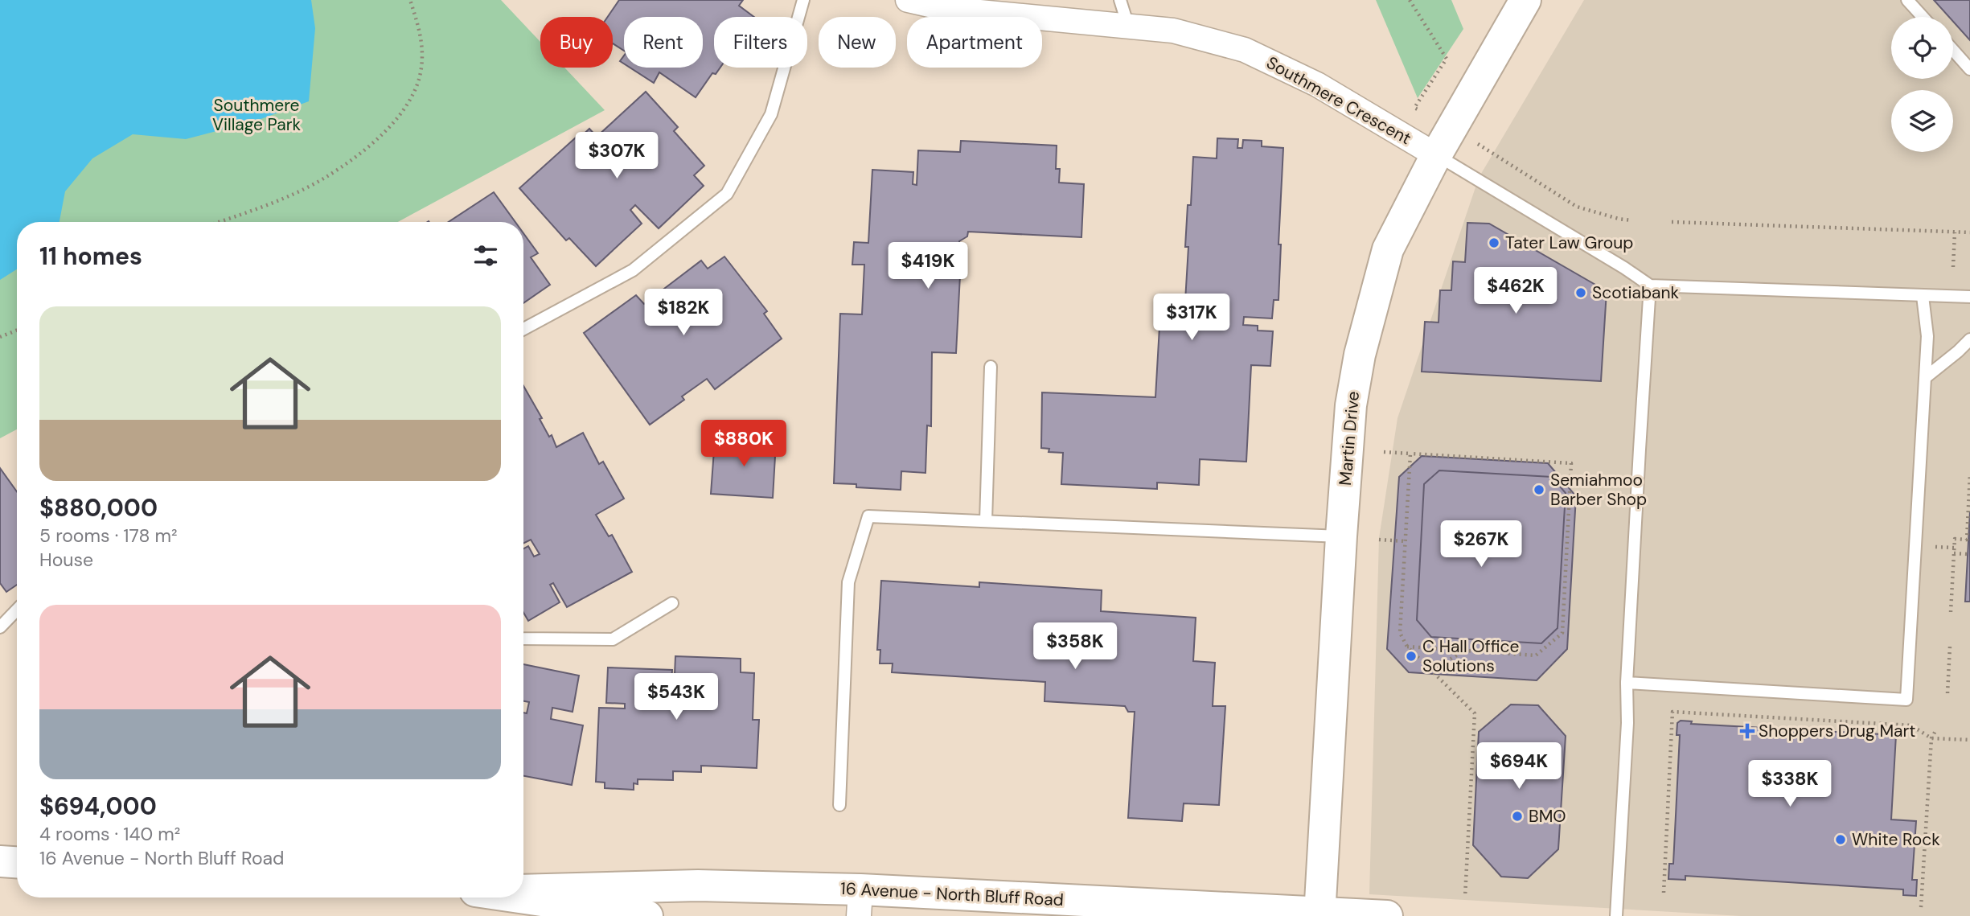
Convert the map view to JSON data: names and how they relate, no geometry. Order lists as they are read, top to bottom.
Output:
{
  "streets": {
    "main road": ["Martin Drive", "16 Avenue - North Bluff Road"],
    "street": ["Southmere Crescent"]
  },
  "crossings": [
    ["Southmere Crescent", "Martin Drive"],
    ["Martin Drive", "16 Avenue - North Bluff Road"]
  ],
  "parks": ["Southmere Village Park"],
  "places": {
    "other": [
      "Tater Law Group",
      "Scotiabank",
      "Semiahmoo Barber Shop",
      "C Hall Office Solutions",
      "BMO",
      "White Rock"
    ],
    "health": ["Shoppers Drug Mart"]
  },
  "page": {
    "chip": [
      "Buy",
      "Rent",
      "Filters",
      "New",
      "Apartment"
    ],
    "price": [
      "$307K",
      "$419K",
      "$462K",
      "$182K",
      "$317K",
      "$880K",
      "$267K",
      "$358K",
      "$543K",
      "$694K",
      "$338K"
    ],
    "heading": "11 homes",
    "list": [
      {
        "name": "$880,000",
        "note": "5 rooms · 178 m² · House"
      },
      {
        "name": "$694,000",
        "note": "4 rooms · 140 m² · 16 Avenue - North Bluff Road"
      }
    ]
  }
}
